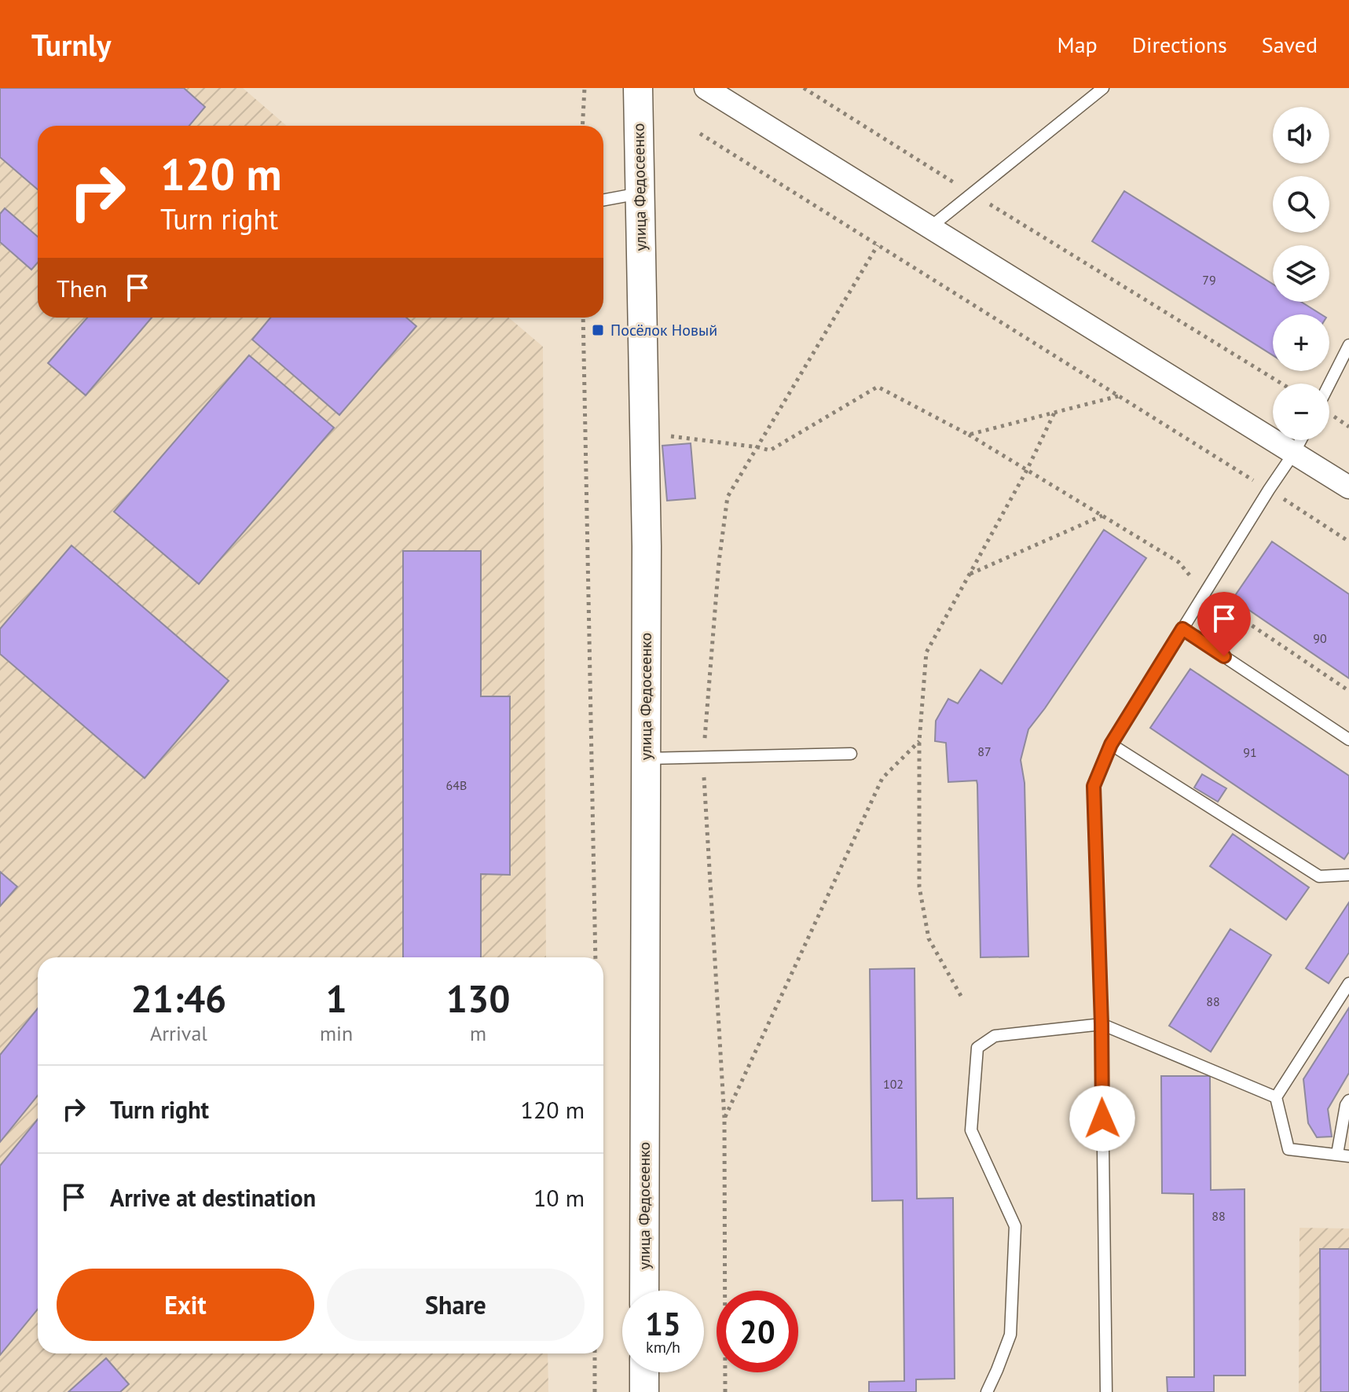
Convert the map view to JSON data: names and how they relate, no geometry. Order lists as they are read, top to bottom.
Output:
{
  "streets": {
    "street": ["улица Федосеенко"]
  },
  "places": {
    "transit": ["Посёлок Новый"]
  },
  "house_numbers": [
    "79",
    "90",
    "87",
    "91",
    "64В",
    "88",
    "102",
    "88"
  ],
  "page": {
    "header": "Turnly",
    "nav": ["Map", "Directions", "Saved"],
    "map_buttons": ["+", "−"],
    "turn": ["120 m", "Turn right"],
    "then": "Then",
    "eta": [
      "21:46",
      "Arrival",
      "1",
      "min",
      "130",
      "m"
    ],
    "list": [
      {
        "name": "Turn right",
        "value": "120 m"
      },
      {
        "name": "Arrive at destination",
        "value": "10 m"
      }
    ],
    "buttons": ["Exit", "Share"],
    "speed": "15 km/h",
    "limit": "20"
  }
}
